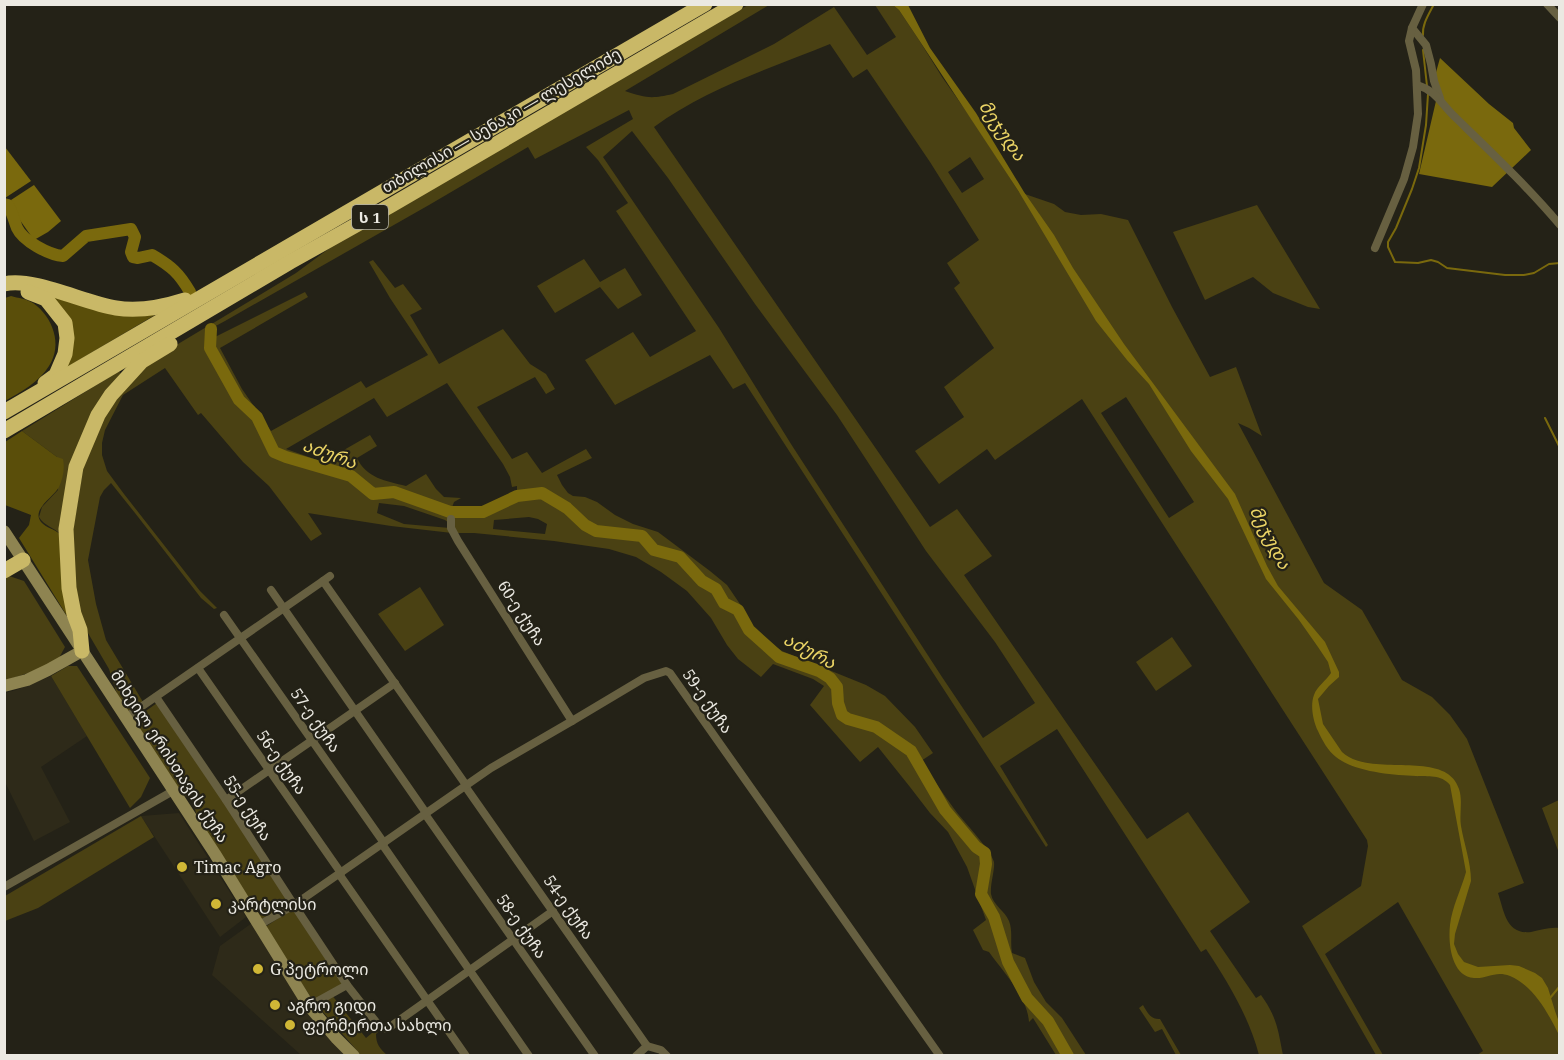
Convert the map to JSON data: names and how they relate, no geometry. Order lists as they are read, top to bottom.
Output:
{
  "streets": {
    "highway": ["თბილისი — სენაკი — ლესელიძე", "ს 1"],
    "main road": ["მიხეილ ერისთავის ქუჩა"],
    "street": [
      "60-ე ქუჩა",
      "59-ე ქუჩა",
      "57-ე ქუჩა",
      "56-ე ქუჩა",
      "55-ე ქუჩა",
      "54-ე ქუჩა",
      "58-ე ქუჩა"
    ]
  },
  "crossings": [
    ["60-ე ქუჩა", "59-ე ქუჩა"],
    ["59-ე ქუჩა", "57-ე ქუჩა"],
    ["59-ე ქუჩა", "მიხეილ ერისთავის ქუჩა"],
    ["59-ე ქუჩა", "56-ე ქუჩა"],
    ["59-ე ქუჩა", "55-ე ქუჩა"],
    ["59-ე ქუჩა", "54-ე ქუჩა"],
    ["59-ე ქუჩა", "58-ე ქუჩა"],
    ["57-ე ქუჩა", "55-ე ქუჩა"],
    ["57-ე ქუჩა", "54-ე ქუჩა"],
    ["მიხეილ ერისთავის ქუჩა", "54-ე ქუჩა"],
    ["56-ე ქუჩა", "55-ე ქუჩა"],
    ["56-ე ქუჩა", "54-ე ქუჩა"],
    ["55-ე ქუჩა", "54-ე ქუჩა"],
    ["55-ე ქუჩა", "58-ე ქუჩა"],
    ["54-ე ქუჩა", "58-ე ქუჩა"]
  ],
  "water": ["მეჯუდა", "აძურა"],
  "places": [
    "Timac Agro",
    "კარტლისი",
    "G პეტროლი",
    "აგრო გიდი",
    "ფერმერთა სახლი"
  ]
}
